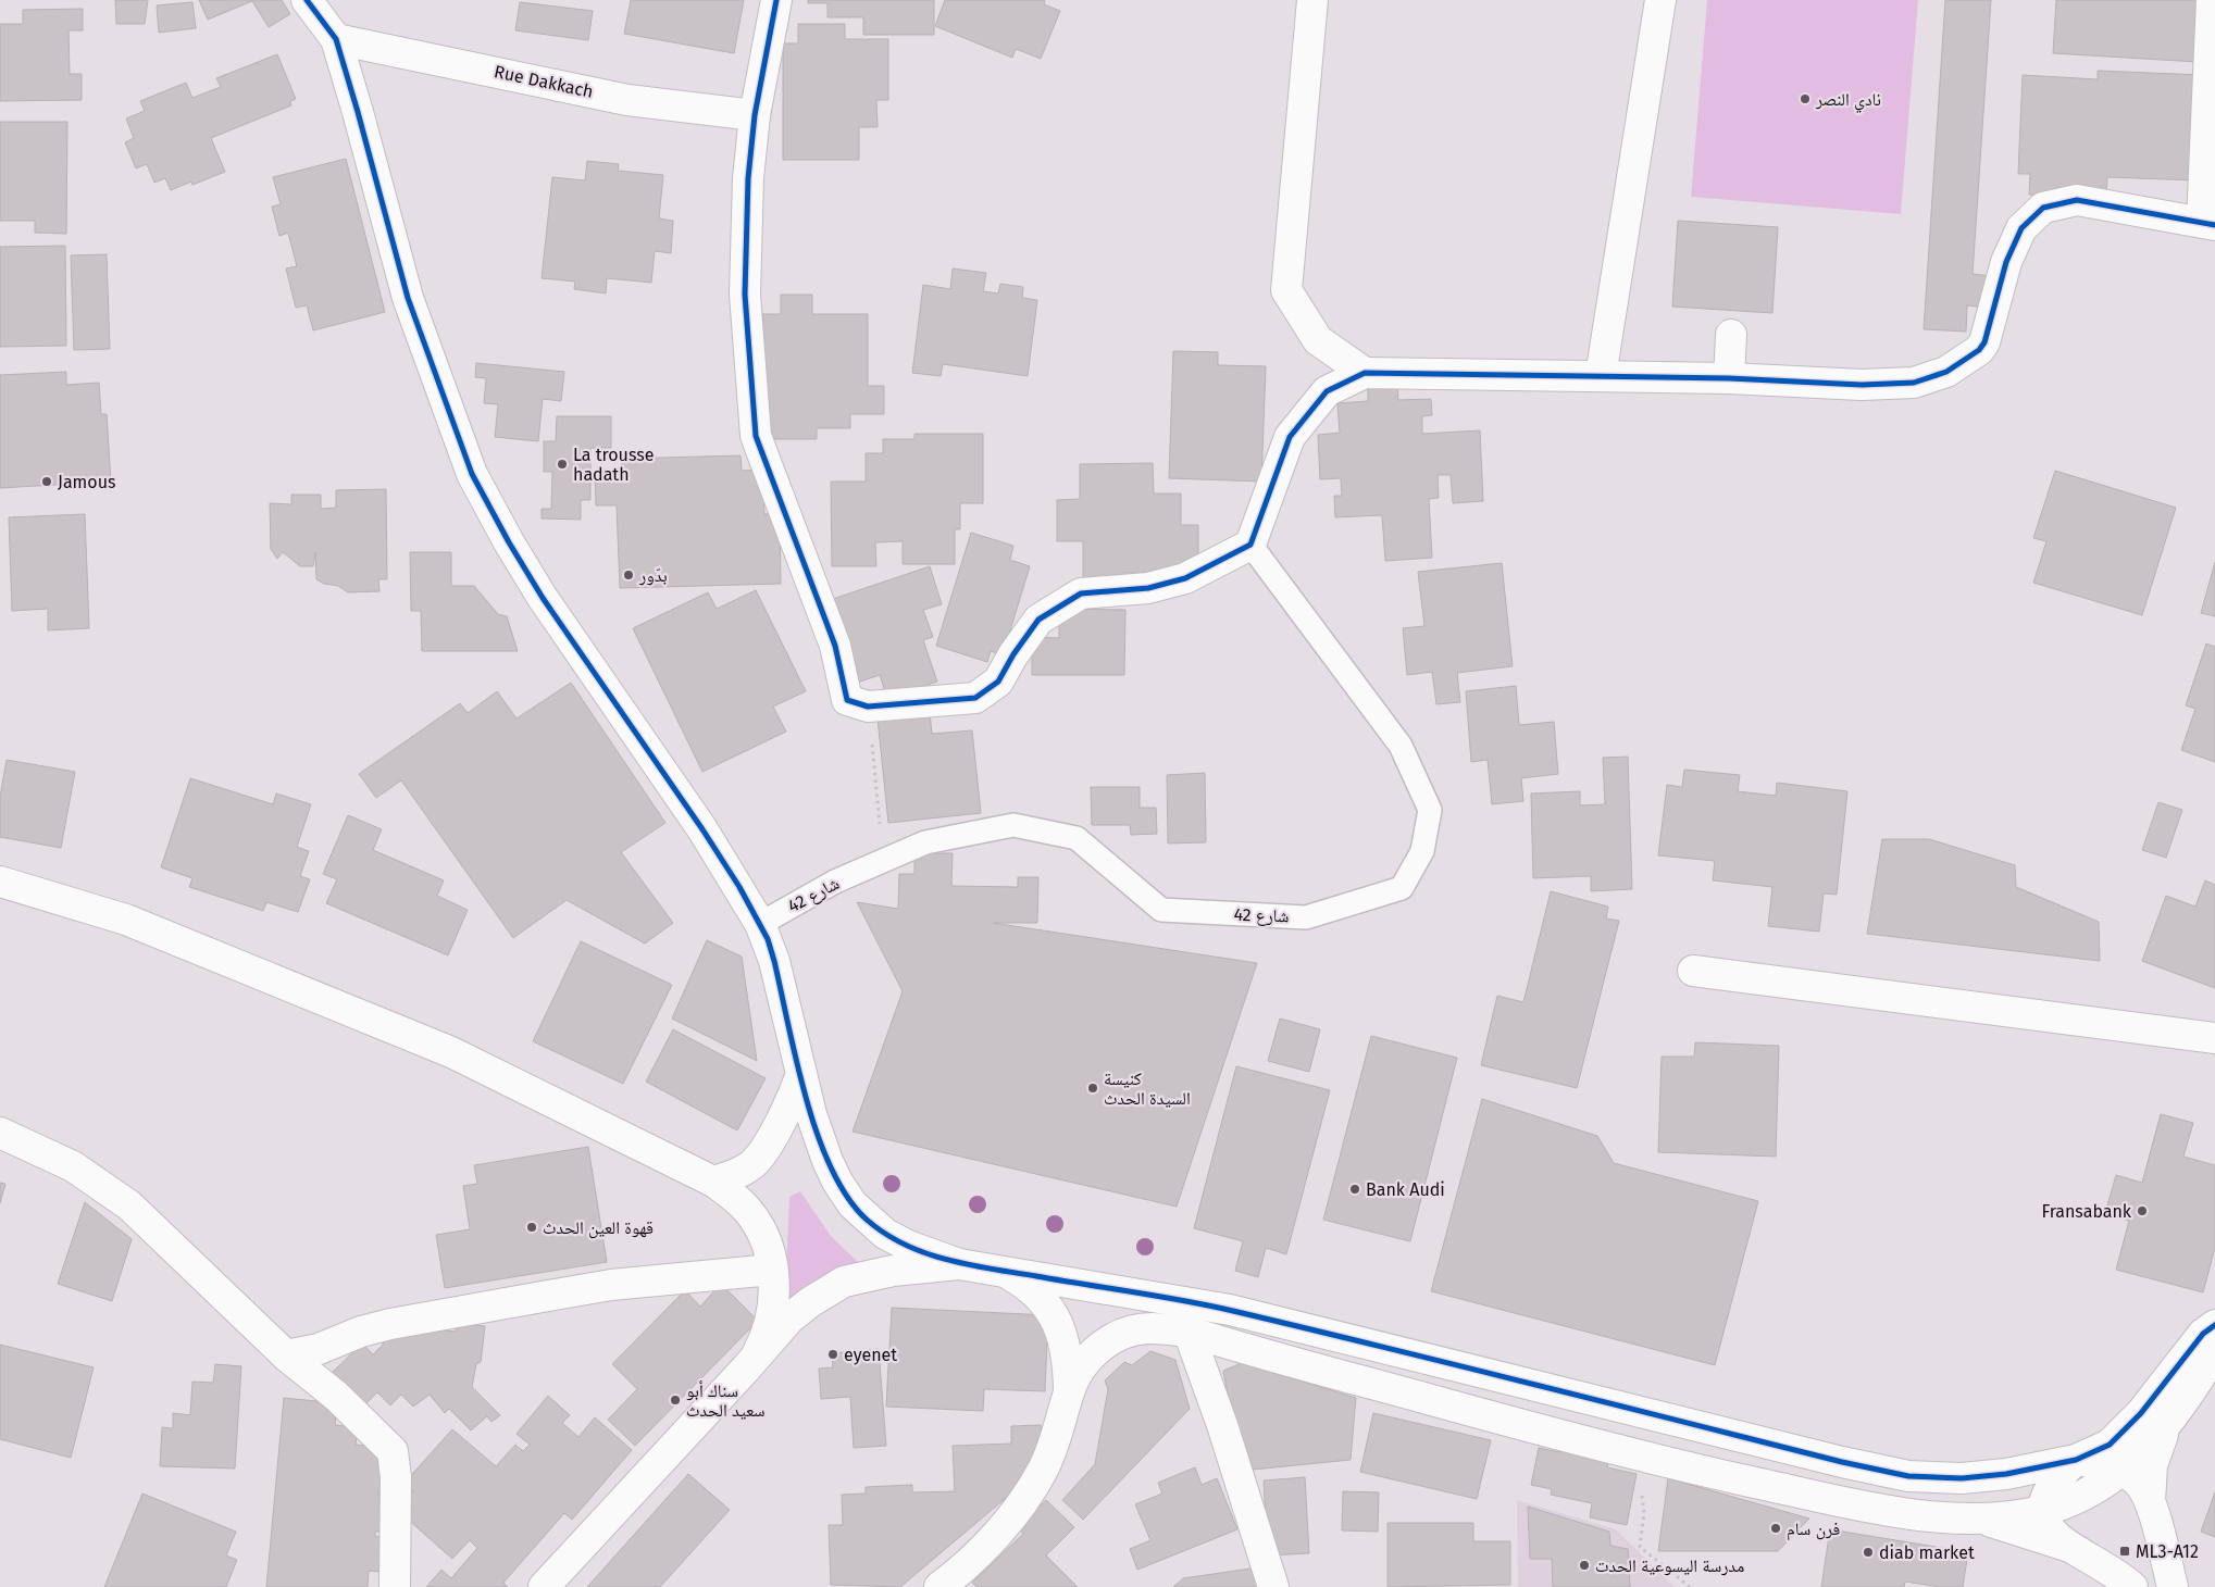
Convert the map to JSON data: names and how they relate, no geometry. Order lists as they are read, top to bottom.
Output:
{
  "streets": {
    "street": ["Rue Dakkach"],
    "lane": ["شارع 42"]
  },
  "places": {
    "other": [
      "نادي النصر",
      "La trousse hadath",
      "Jamous",
      "بدّور",
      "كنيسة السيدة الحدث",
      "Bank Audi",
      "Fransabank",
      "قهوة العين الحدث",
      "eyenet",
      "سناك أبو سعيد الحدث",
      "فرن سام",
      "diab market",
      "مدرسة اليسوعية الحدت"
    ],
    "transit": ["ML3-A12"]
  }
}
